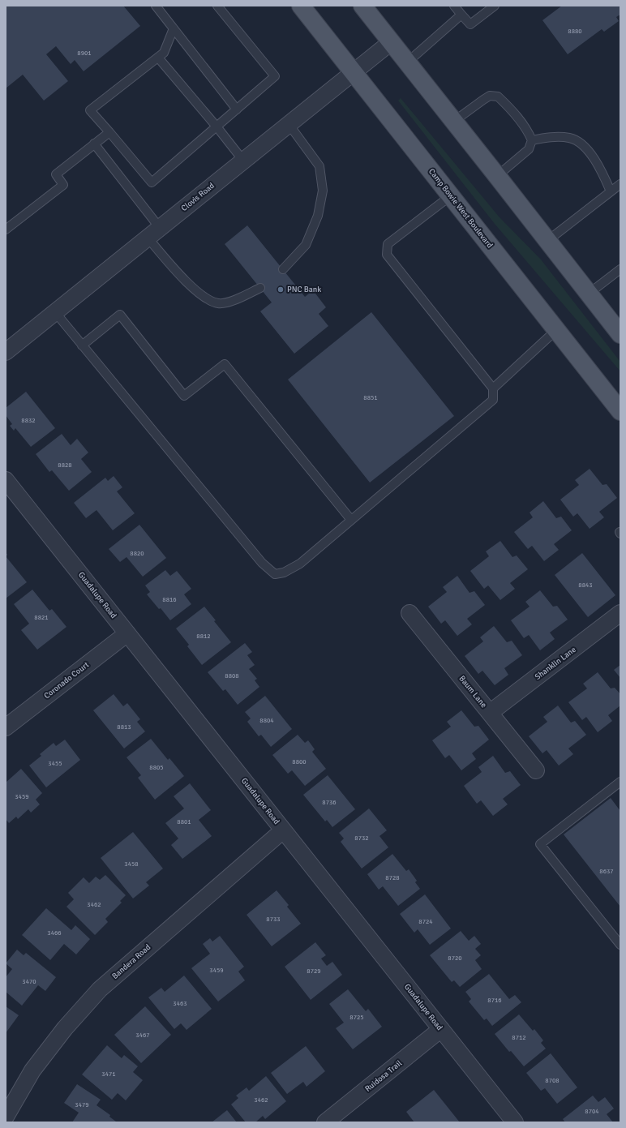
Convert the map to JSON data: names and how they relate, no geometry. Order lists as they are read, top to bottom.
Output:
{
  "streets": {
    "main road": ["Camp Bowie West Boulevard"],
    "street": [
      "Clovis Road",
      "Guadalupe Road",
      "Shanklin Lane",
      "Coronado Court",
      "Baum Lane",
      "Bandera Road",
      "Ruidosa Trail"
    ]
  },
  "crossings": [
    ["Clovis Road", "Camp Bowie West Boulevard"],
    ["Guadalupe Road", "Coronado Court"],
    ["Guadalupe Road", "Bandera Road"],
    ["Guadalupe Road", "Ruidosa Trail"],
    ["Shanklin Lane", "Baum Lane"]
  ],
  "places": ["PNC Bank"],
  "house_numbers": [
    "8880",
    "8901",
    "8851",
    "8832",
    "8828",
    "8820",
    "8843",
    "8816",
    "8821",
    "8812",
    "8808",
    "8804",
    "8813",
    "8800",
    "3455",
    "8805",
    "3459",
    "8736",
    "8801",
    "8732",
    "3458",
    "8637",
    "8728",
    "3462",
    "8733",
    "8724",
    "3466",
    "8720",
    "3459",
    "8729",
    "3470",
    "8716",
    "3463",
    "8725",
    "3467",
    "8712",
    "3471",
    "8708",
    "3462",
    "3479",
    "8704"
  ]
}
